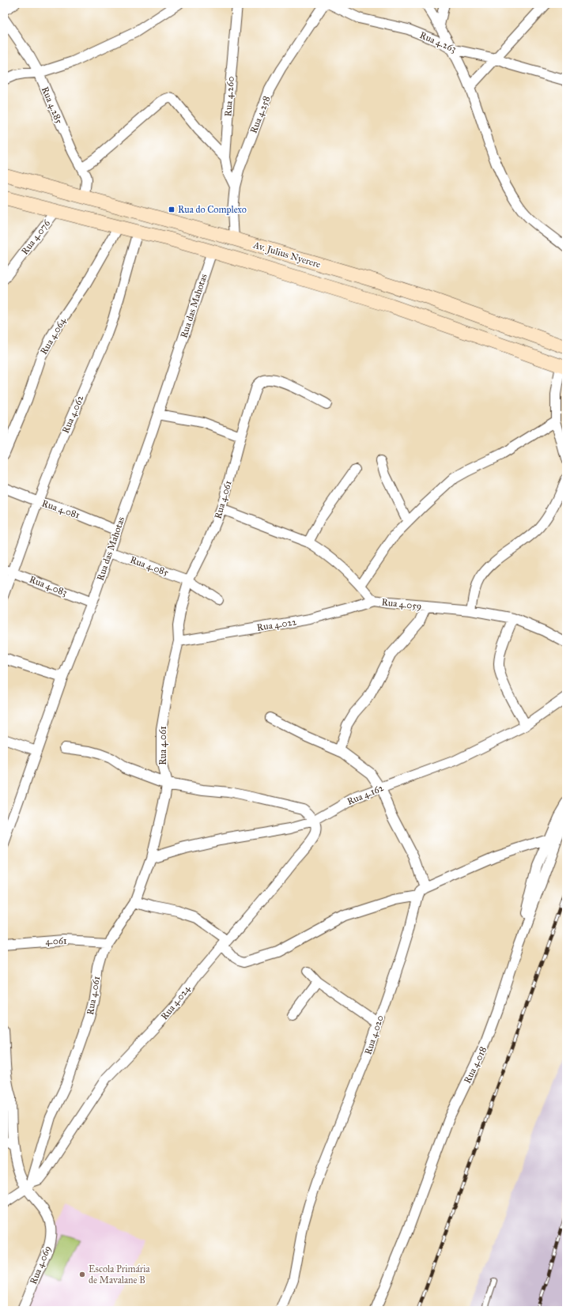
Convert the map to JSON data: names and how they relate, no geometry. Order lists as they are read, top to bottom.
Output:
{
  "streets": {
    "main road": ["Av. Julius Nyerere"],
    "street": [
      "Rua 4.263",
      "Rua 4.260",
      "Rua 4.285",
      "Rua 4.258",
      "Rua 4.076",
      "Rua das Mahotas",
      "Rua 4.064",
      "Rua 4.062",
      "Rua 4.061",
      "Rua 4.081",
      "Rua 4.085",
      "Rua 4.083",
      "Rua 4.059",
      "Rua 4.022",
      "Rua 4.162",
      "4.061",
      "Rua 4.024",
      "Rua 4.020",
      "Rua 4.018",
      "Rua 4.069"
    ]
  },
  "crossings": [
    ["Rua 4.260", "Rua 4.258"],
    ["Rua 4.285", "Av. Julius Nyerere"],
    ["Rua 4.258", "Av. Julius Nyerere"],
    ["Rua 4.076", "Av. Julius Nyerere"],
    ["Av. Julius Nyerere", "Rua das Mahotas"],
    ["Av. Julius Nyerere", "Rua 4.064"],
    ["Av. Julius Nyerere", "Rua 4.062"],
    ["Rua das Mahotas", "Rua 4.081"],
    ["Rua das Mahotas", "Rua 4.085"],
    ["Rua das Mahotas", "Rua 4.083"],
    ["Rua 4.062", "Rua 4.081"],
    ["Rua 4.062", "Rua 4.083"],
    ["Rua 4.061", "Rua 4.085"],
    ["Rua 4.061", "Rua 4.059"],
    ["Rua 4.061", "Rua 4.022"],
    ["Rua 4.061", "Rua 4.162"],
    ["Rua 4.061", "4.061"],
    ["Rua 4.061", "Rua 4.024"],
    ["Rua 4.061", "Rua 4.069"],
    ["Rua 4.059", "Rua 4.022"],
    ["Rua 4.162", "Rua 4.024"],
    ["Rua 4.024", "Rua 4.069"]
  ],
  "places": {
    "transit": ["Rua do Complexo"],
    "other": ["Escola Primária de Mavalane B"]
  }
}
